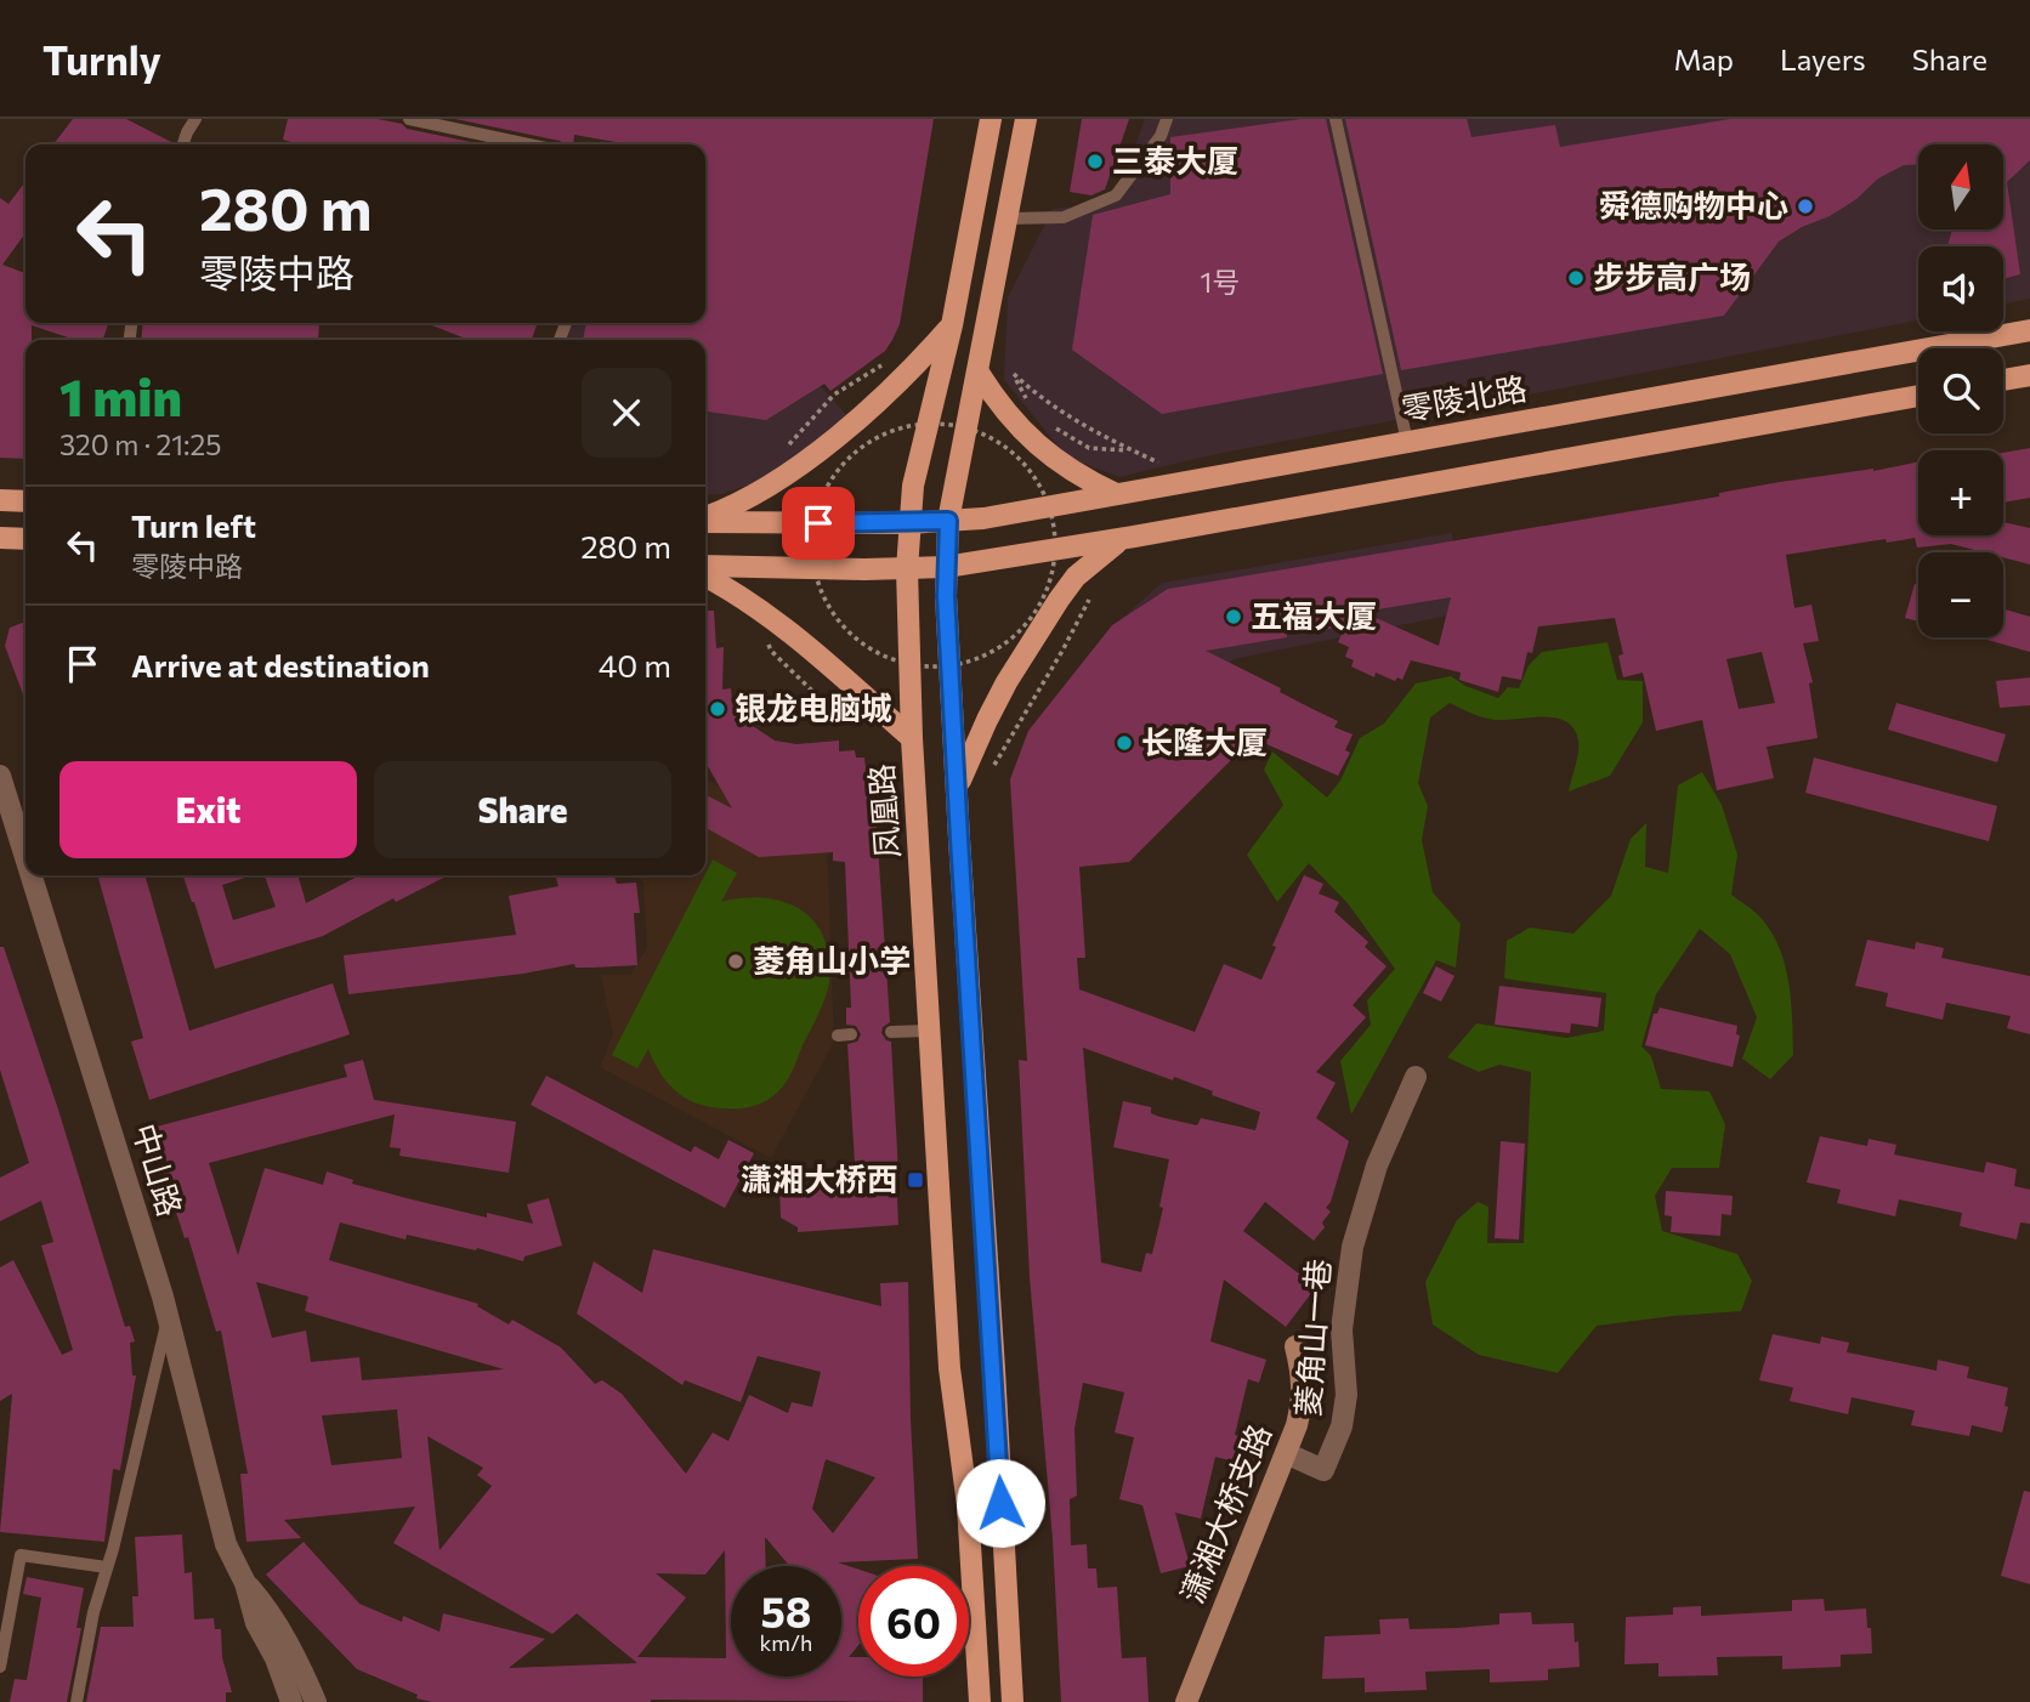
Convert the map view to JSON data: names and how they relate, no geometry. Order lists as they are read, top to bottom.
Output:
{
  "streets": {
    "main road": ["零陵北路", "凤凰路"],
    "street": ["中山路", "菱角山一巷", "潇湘大桥支路"]
  },
  "crossings": [
    ["零陵北路", "凤凰路"],
    ["菱角山一巷", "潇湘大桥支路"]
  ],
  "places": {
    "other": [
      "三泰大厦",
      "舜德购物中心",
      "步步高广场",
      "五福大厦",
      "银龙电脑城",
      "长隆大厦",
      "菱角山小学"
    ],
    "transit": ["潇湘大桥西"]
  },
  "house_numbers": ["1号"],
  "north": "top",
  "page": {
    "header": "Turnly",
    "nav": ["Map", "Layers", "Share"],
    "map_buttons": ["+", "−"],
    "turn": ["280 m", "零陵中路"],
    "heading": ["1 min", "320 m · 21:25"],
    "list": [
      {
        "name": "Turn left",
        "note": "零陵中路",
        "value": "280 m"
      },
      {
        "name": "Arrive at destination",
        "value": "40 m"
      }
    ],
    "buttons": ["Exit", "Share"],
    "speed": "58 km/h",
    "limit": "60"
  }
}
